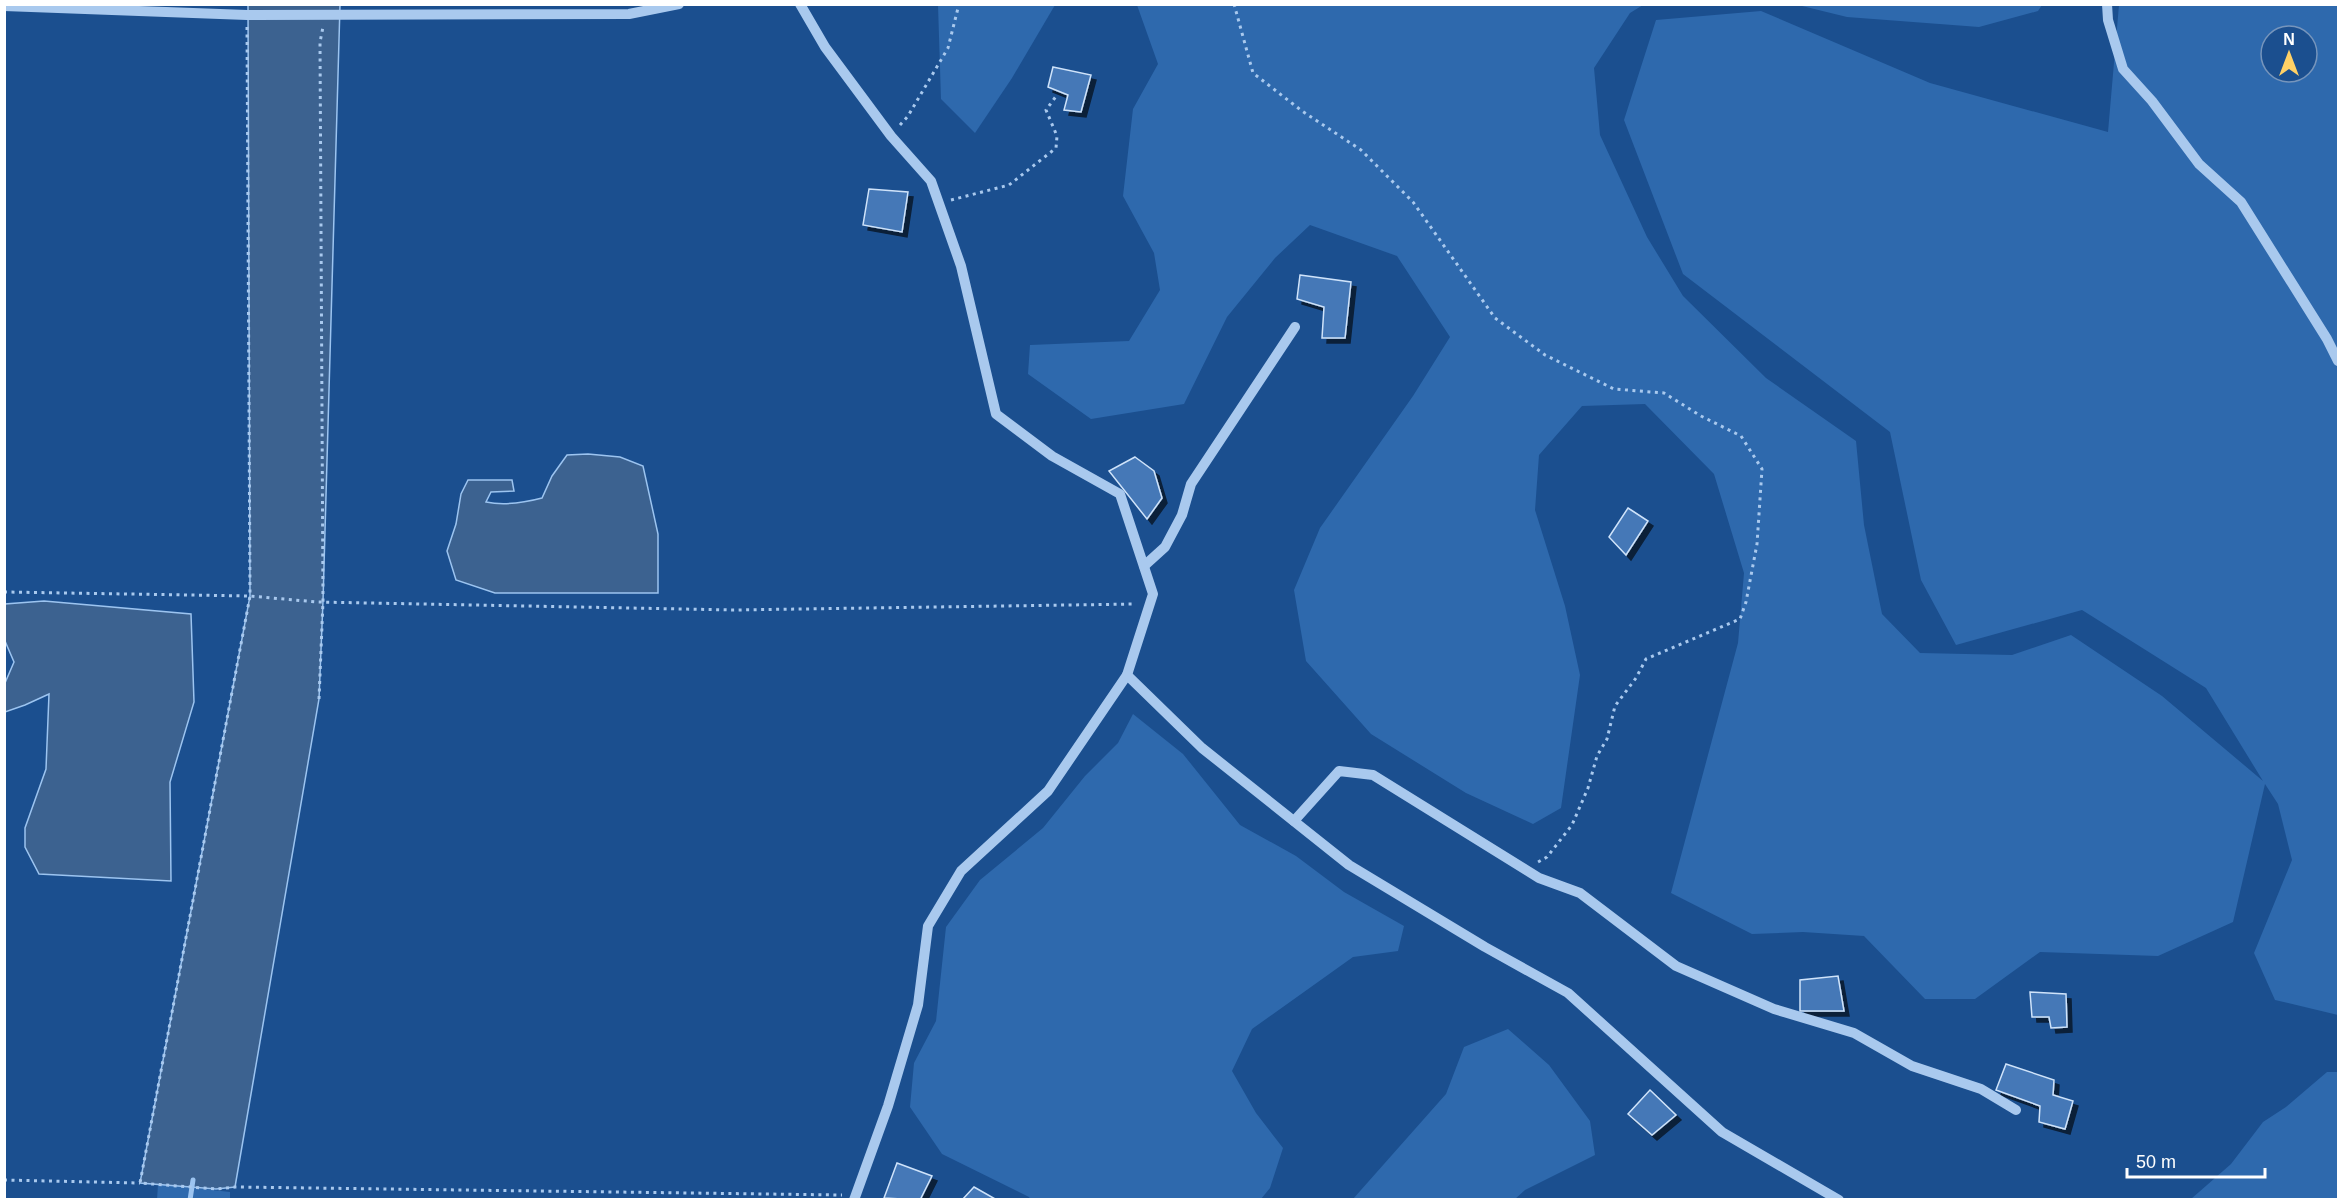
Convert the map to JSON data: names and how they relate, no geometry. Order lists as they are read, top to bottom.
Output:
{
  "scale_bar": "50 m",
  "north": "top"
}
